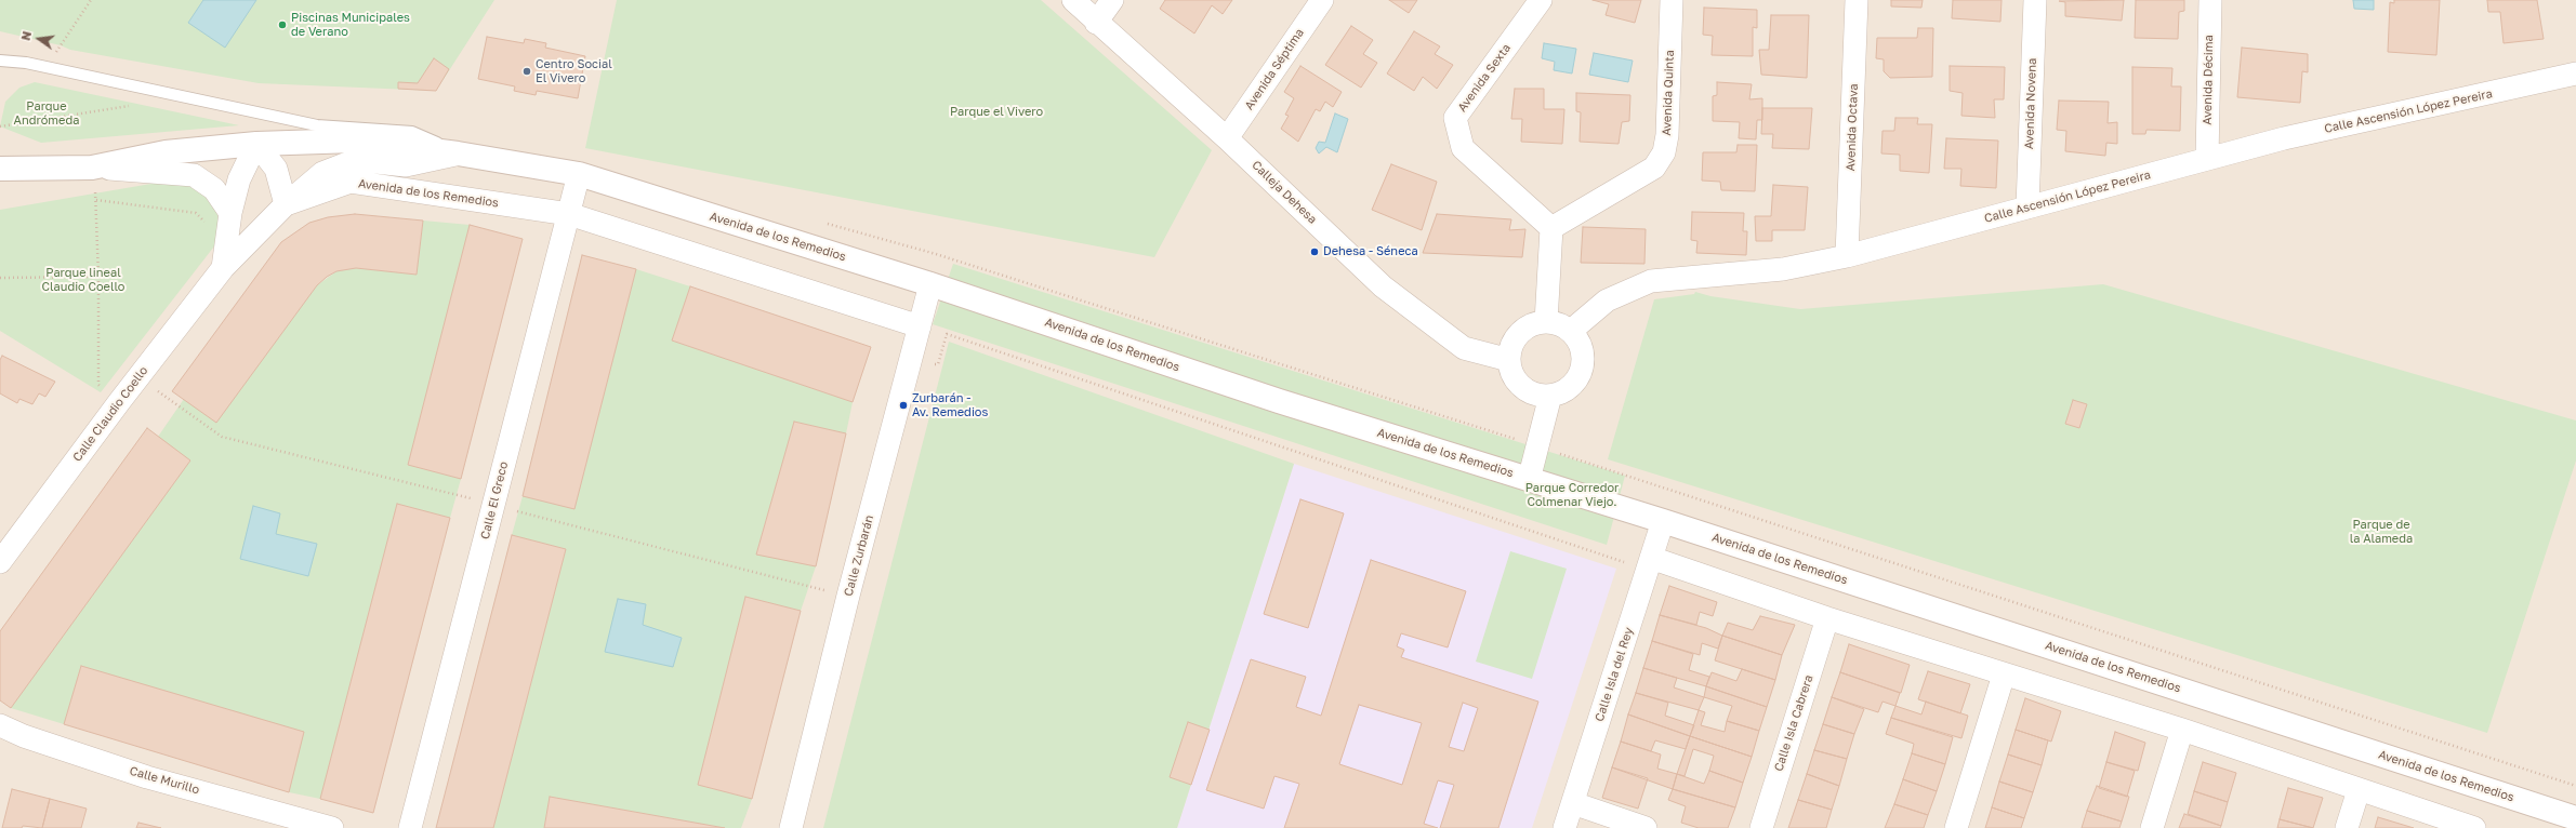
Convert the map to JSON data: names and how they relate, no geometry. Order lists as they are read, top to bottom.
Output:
{
  "streets": {
    "main road": ["Avenida de los Remedios"],
    "street": [
      "Avenida Séptima",
      "Avenida Sexta",
      "Avenida Décima",
      "Avenida Quinta",
      "Avenida Novena",
      "Calle Ascensión López Pereira",
      "Avenida Octava",
      "Calleja Dehesa",
      "Calle Claudio Coello",
      "Calle El Greco",
      "Calle Zurbarán",
      "Calle Isla del Rey",
      "Calle Isla Cabrera",
      "Calle Murillo"
    ]
  },
  "crossings": [
    ["Avenida Séptima", "Calleja Dehesa"],
    ["Avenida Sexta", "Avenida Quinta"],
    ["Avenida Décima", "Calle Ascensión López Pereira"],
    ["Avenida Novena", "Calle Ascensión López Pereira"],
    ["Calle Ascensión López Pereira", "Avenida Octava"],
    ["Calle Ascensión López Pereira", "Calleja Dehesa"],
    ["Avenida de los Remedios", "Calle Claudio Coello"],
    ["Avenida de los Remedios", "Calle El Greco"],
    ["Avenida de los Remedios", "Calle Zurbarán"],
    ["Avenida de los Remedios", "Calle Isla del Rey"]
  ],
  "parks": [
    "Parque Andrómeda",
    "Parque el Vivero",
    "Parque lineal Claudio Coello",
    "Parque Corredor Colmenar Viejo.",
    "Parque de la Alameda"
  ],
  "places": [
    "Piscinas Municipales de Verano",
    "Centro Social El Vivero",
    "Dehesa - Séneca",
    "Zurbarán - Av. Remedios"
  ],
  "north": "left"
}
